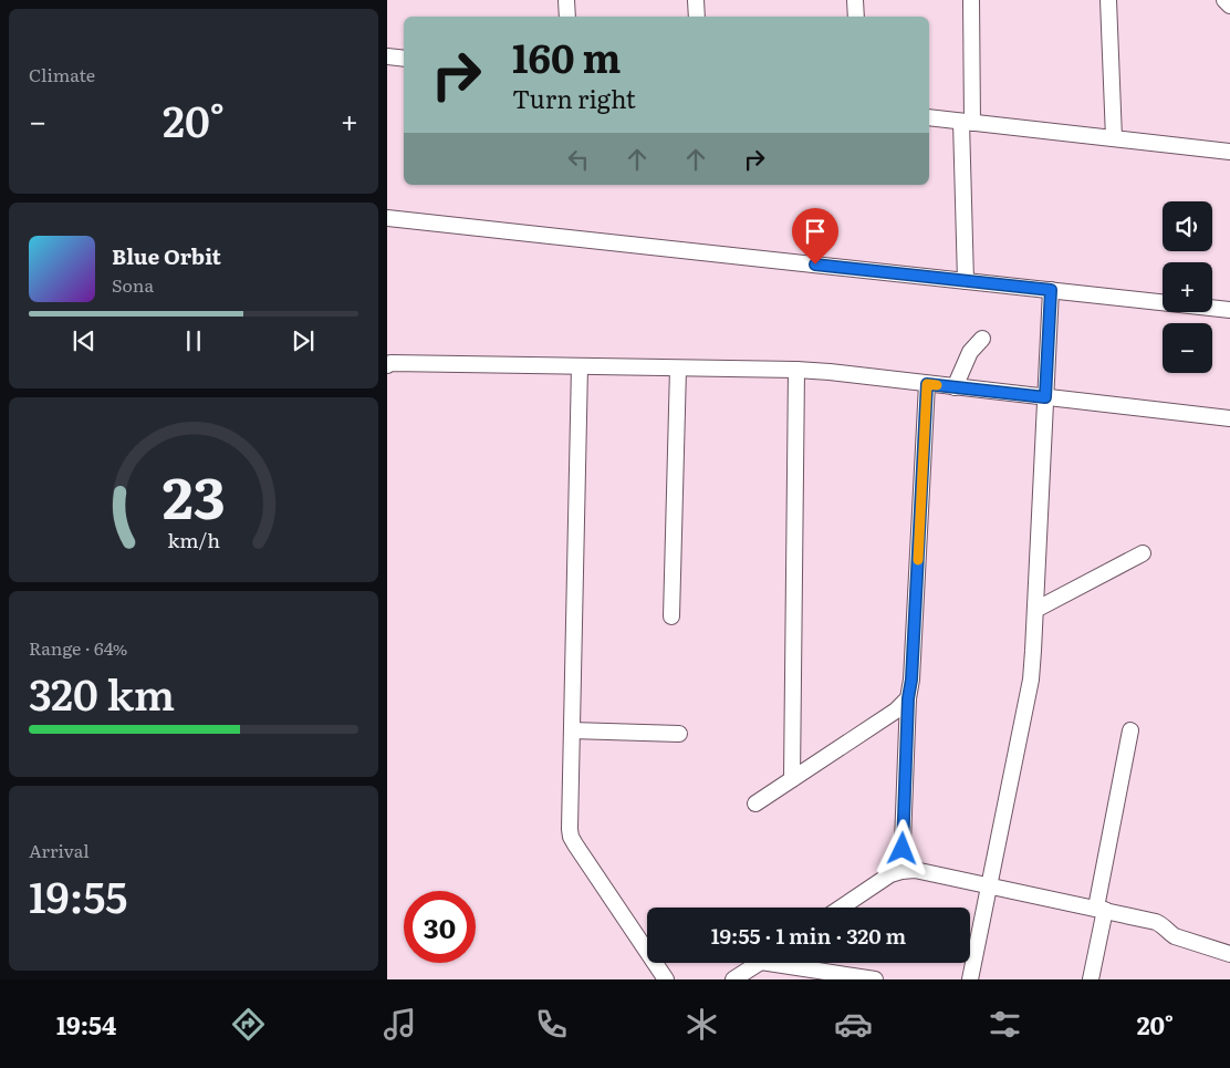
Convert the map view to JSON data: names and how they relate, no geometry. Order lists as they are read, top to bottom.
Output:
{
  "page": {
    "tile": [
      "Climate",
      ["Range · 64%", "320 km"],
      ["Arrival", "19:55"]
    ],
    "turn": ["160 m", "Turn right"],
    "heat": ["−", "20°", "+"],
    "map_buttons": ["+", "−"],
    "song": ["Blue Orbit", "Sona"],
    "limit": "30",
    "trip": "19:55 · 1 min · 320 m",
    "tabs": ["19:54", "20°"],
    "gauge": ["23", "km/h"]
  }
}
